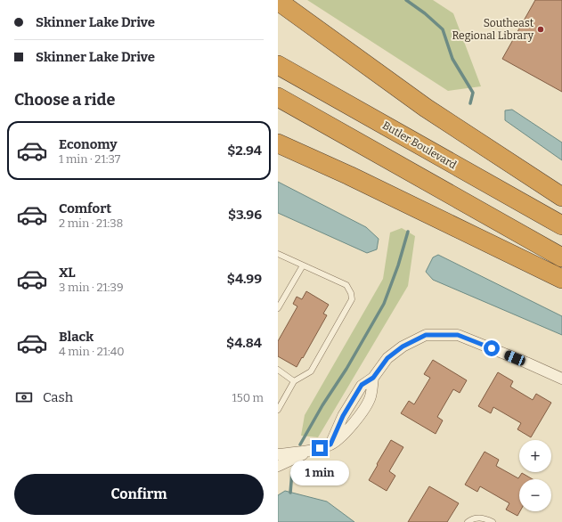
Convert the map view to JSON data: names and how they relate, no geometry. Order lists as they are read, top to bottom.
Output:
{
  "streets": {
    "highway": ["Butler Boulevard"]
  },
  "places": ["Southeast Regional Library"],
  "page": {
    "banner": ["Skinner Lake Drive", "Skinner Lake Drive"],
    "heading": "Choose a ride",
    "list": [
      {
        "name": "Economy",
        "note": "1 min · 21:37",
        "value": "$2.94"
      },
      {
        "name": "Comfort",
        "note": "2 min · 21:38",
        "value": "$3.96"
      },
      {
        "name": "XL",
        "note": "3 min · 21:39",
        "value": "$4.99"
      },
      {
        "name": "Black",
        "note": "4 min · 21:40",
        "value": "$4.84"
      }
    ],
    "pay": ["Cash", "150 m"],
    "map_buttons": ["+", "−"],
    "bubble": "1 min",
    "buttons": "Confirm"
  }
}
